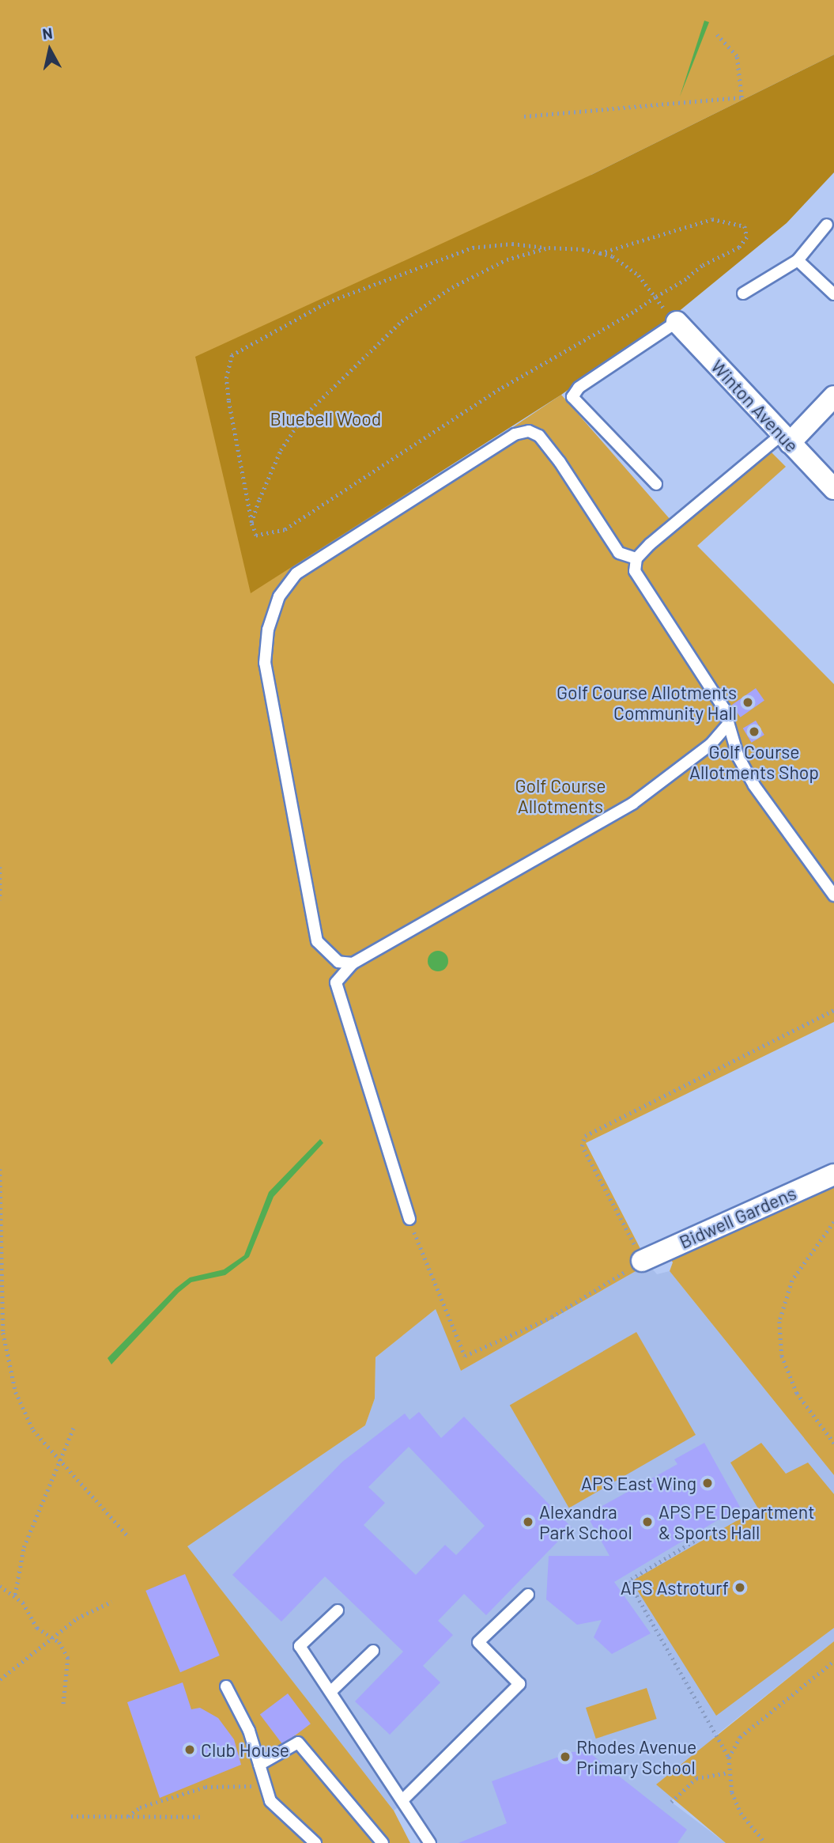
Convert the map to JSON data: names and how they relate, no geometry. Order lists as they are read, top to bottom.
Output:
{
  "streets": {
    "street": ["Winton Avenue", "Bidwell Gardens"]
  },
  "parks": ["Bluebell Wood", "Golf Course Allotments"],
  "places": [
    "Golf Course Allotments Community Hall",
    "Golf Course Allotments Shop",
    "APS East Wing",
    "Alexandra Park School",
    "APS PE Department & Sports Hall",
    "APS Astroturf",
    "Club House",
    "Rhodes Avenue Primary School"
  ],
  "north": "top"
}
